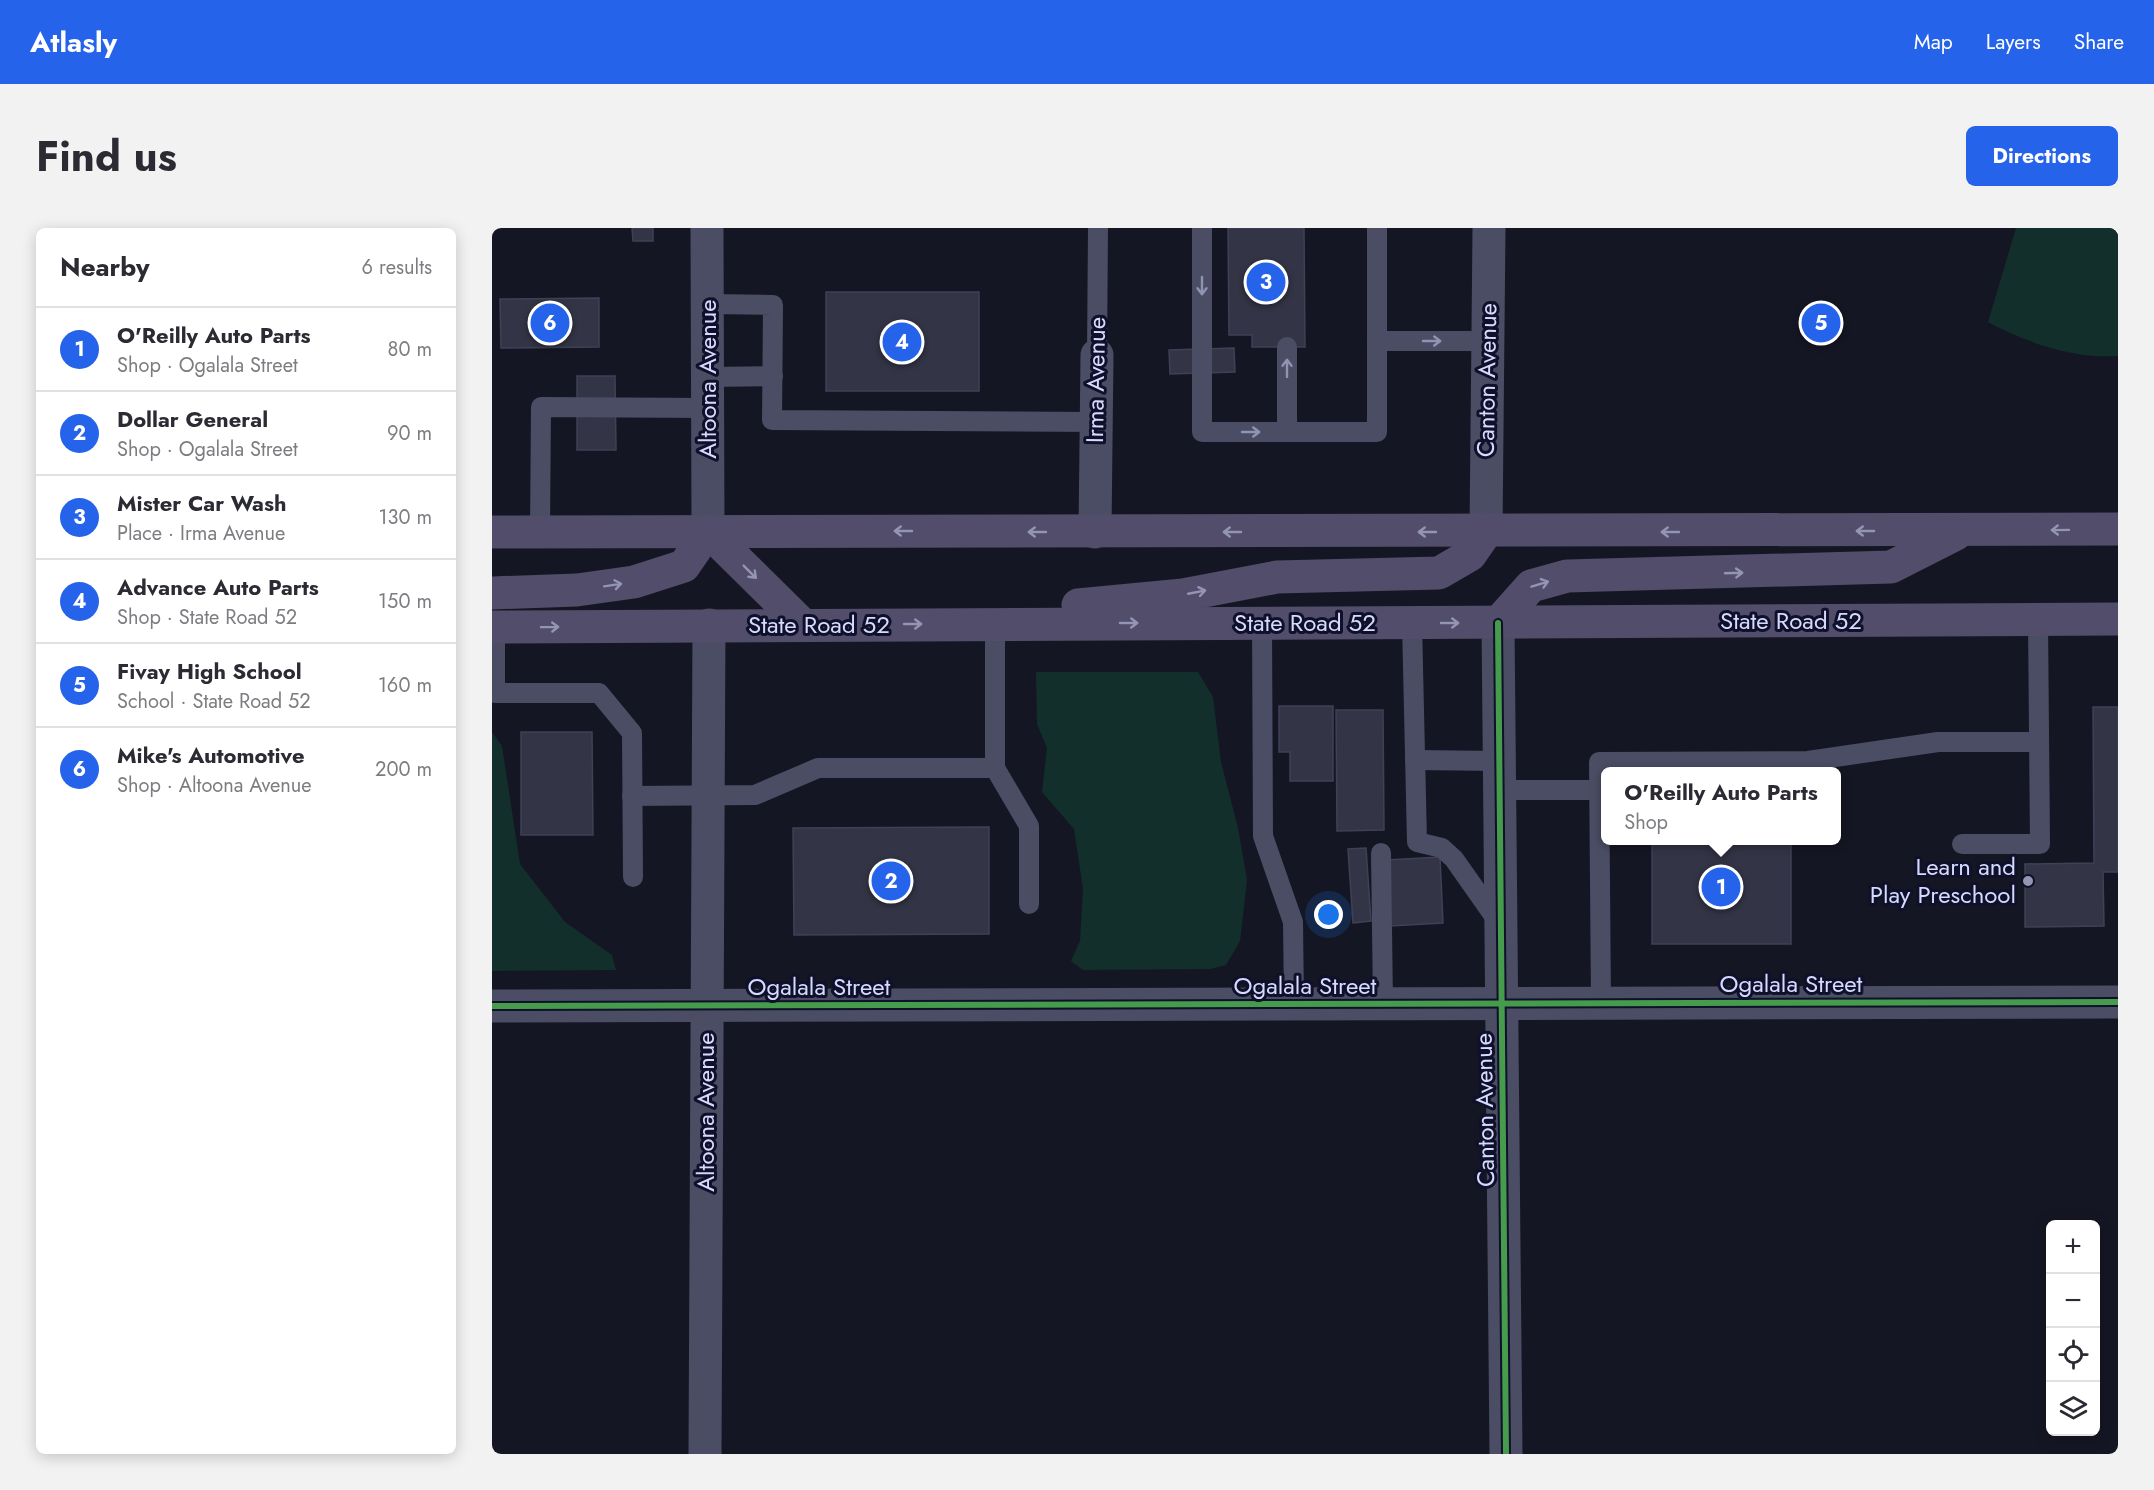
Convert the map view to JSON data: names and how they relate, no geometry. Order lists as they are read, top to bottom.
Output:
{
  "streets": {
    "main road": ["State Road 52"],
    "street": [
      "Altoona Avenue",
      "Irma Avenue",
      "Canton Avenue",
      "Ogalala Street"
    ]
  },
  "crossings": [
    ["Altoona Avenue", "State Road 52"],
    ["Altoona Avenue", "Ogalala Street"],
    ["Canton Avenue", "State Road 52"],
    ["Canton Avenue", "Ogalala Street"]
  ],
  "places": ["Learn and Play Preschool"],
  "page": {
    "header": "Atlasly",
    "nav": ["Map", "Layers", "Share"],
    "title": "Find us",
    "buttons": "Directions",
    "heading": ["Nearby", "6 results"],
    "pins": [
      "3",
      "5",
      "6",
      "4",
      "2",
      "1"
    ],
    "list": [
      {
        "mark": "1",
        "name": "O'Reilly Auto Parts",
        "note": "Shop · Ogalala Street",
        "value": "80 m"
      },
      {
        "mark": "2",
        "name": "Dollar General",
        "note": "Shop · Ogalala Street",
        "value": "90 m"
      },
      {
        "mark": "3",
        "name": "Mister Car Wash",
        "note": "Place · Irma Avenue",
        "value": "130 m"
      },
      {
        "mark": "4",
        "name": "Advance Auto Parts",
        "note": "Shop · State Road 52",
        "value": "150 m"
      },
      {
        "mark": "5",
        "name": "Fivay High School",
        "note": "School · State Road 52",
        "value": "160 m"
      },
      {
        "mark": "6",
        "name": "Mike's Automotive",
        "note": "Shop · Altoona Avenue",
        "value": "200 m"
      }
    ],
    "popup": ["O'Reilly Auto Parts", "Shop"],
    "map_buttons": ["+", "−"]
  }
}
